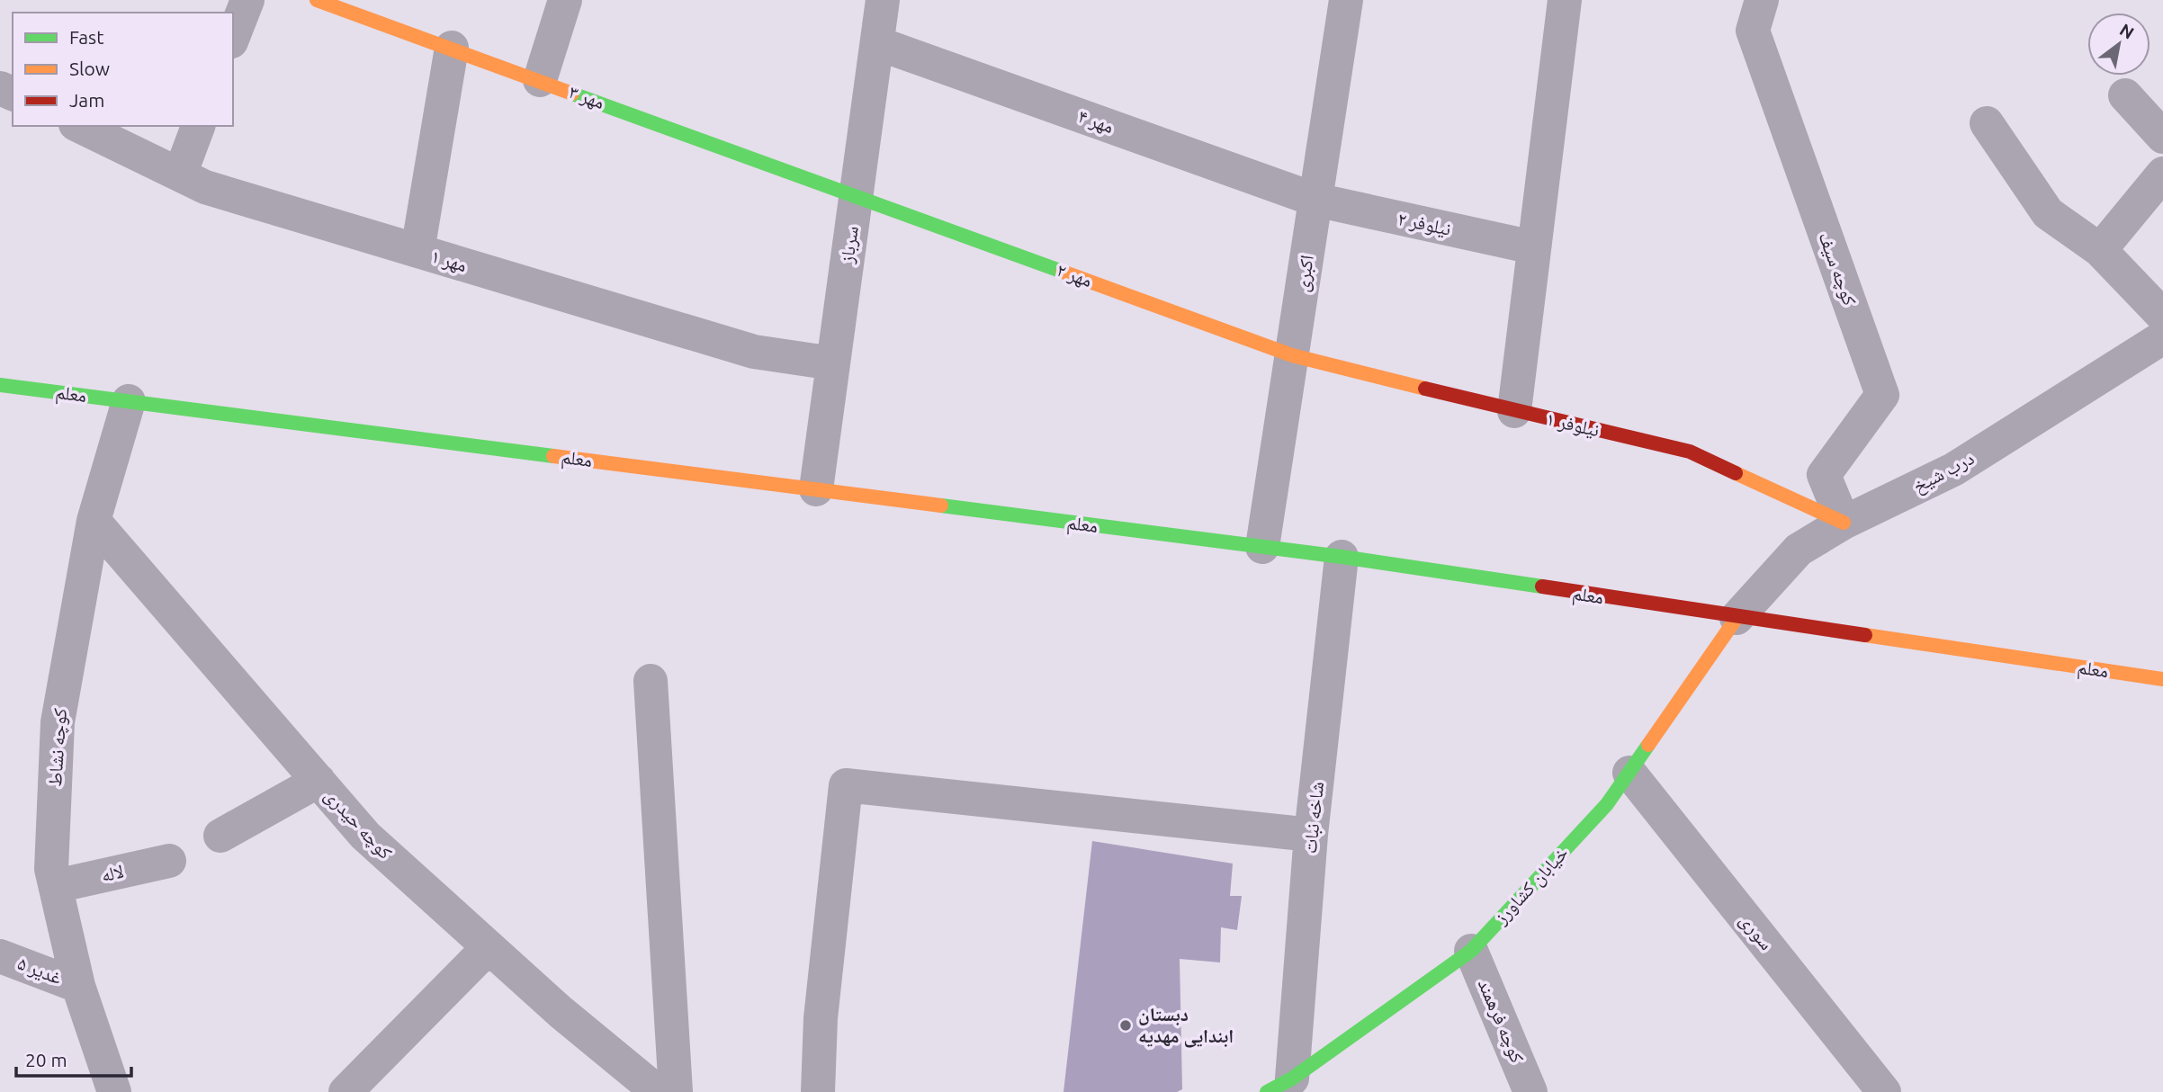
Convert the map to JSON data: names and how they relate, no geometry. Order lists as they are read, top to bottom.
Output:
{
  "streets": {
    "street": [
      "مهر ۳",
      "مهر ۴",
      "نیلوفر ۲",
      "سرباز",
      "مهر ۱",
      "کوچه سیف",
      "اکبری",
      "مهر ۲",
      "معلم",
      "نیلوفر ۱",
      "درب شیخ",
      "کوچه نشاط",
      "شاخه نبات",
      "کوچه حیدری",
      "لاله",
      "خیابان کشاورز",
      "سوری",
      "غدیر ۵",
      "کوچه فرهمند"
    ]
  },
  "crossings": [
    ["مهر ۳", "سرباز"],
    ["مهر ۳", "مهر ۲"],
    ["مهر ۴", "نیلوفر ۲"],
    ["مهر ۴", "سرباز"],
    ["مهر ۴", "اکبری"],
    ["نیلوفر ۲", "اکبری"],
    ["سرباز", "مهر ۱"],
    ["سرباز", "مهر ۲"],
    ["سرباز", "معلم"],
    ["کوچه سیف", "نیلوفر ۱"],
    ["کوچه سیف", "درب شیخ"],
    ["اکبری", "مهر ۲"],
    ["اکبری", "معلم"],
    ["اکبری", "نیلوفر ۱"],
    ["مهر ۲", "نیلوفر ۱"],
    ["معلم", "درب شیخ"],
    ["معلم", "کوچه نشاط"],
    ["معلم", "شاخه نبات"],
    ["معلم", "خیابان کشاورز"],
    ["نیلوفر ۱", "درب شیخ"],
    ["درب شیخ", "خیابان کشاورز"],
    ["کوچه نشاط", "کوچه حیدری"],
    ["کوچه نشاط", "لاله"],
    ["کوچه نشاط", "غدیر ۵"],
    ["شاخه نبات", "خیابان کشاورز"],
    ["خیابان کشاورز", "سوری"],
    ["خیابان کشاورز", "کوچه فرهمند"]
  ],
  "places": ["دبستان ابندایی مهدیه"],
  "legend": ["Fast", "Slow", "Jam"],
  "scale_bar": "20 m",
  "north": "top right"
}
